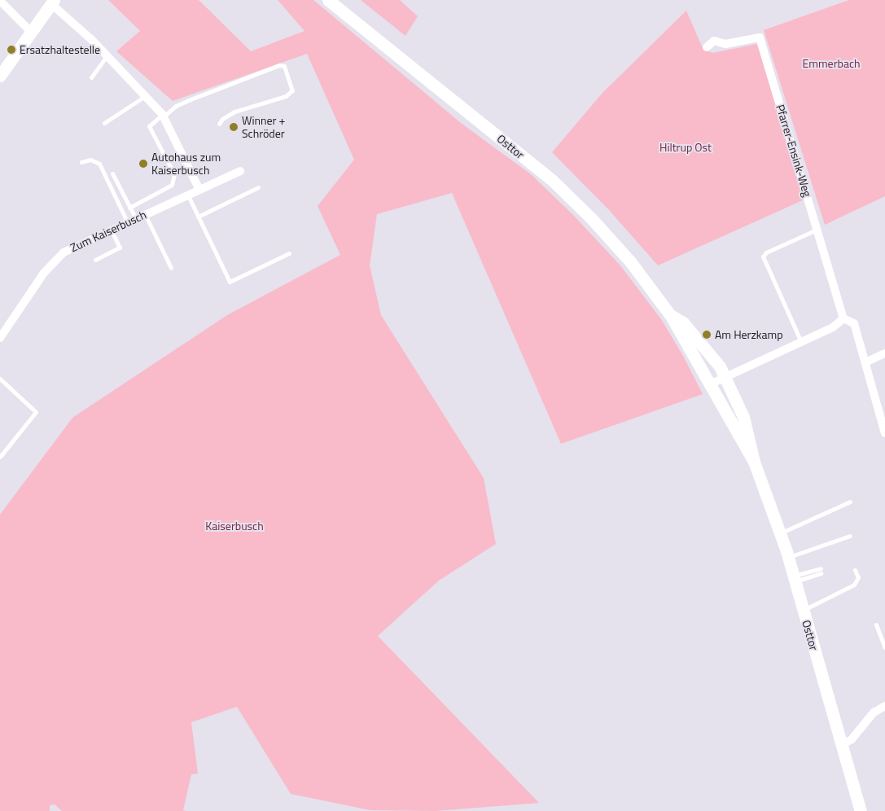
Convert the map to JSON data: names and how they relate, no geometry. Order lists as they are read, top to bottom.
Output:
{
  "streets": {
    "main road": ["Osttor"],
    "street": ["Pfarrer-Ensink-Weg", "Zum Kaiserbusch"]
  },
  "parks": ["Emmerbach", "Hiltrup Ost", "Kaiserbusch"],
  "places": [
    "Ersatzhaltestelle",
    "Winner + Schröder",
    "Autohaus zum Kaiserbusch",
    "Am Herzkamp"
  ]
}
